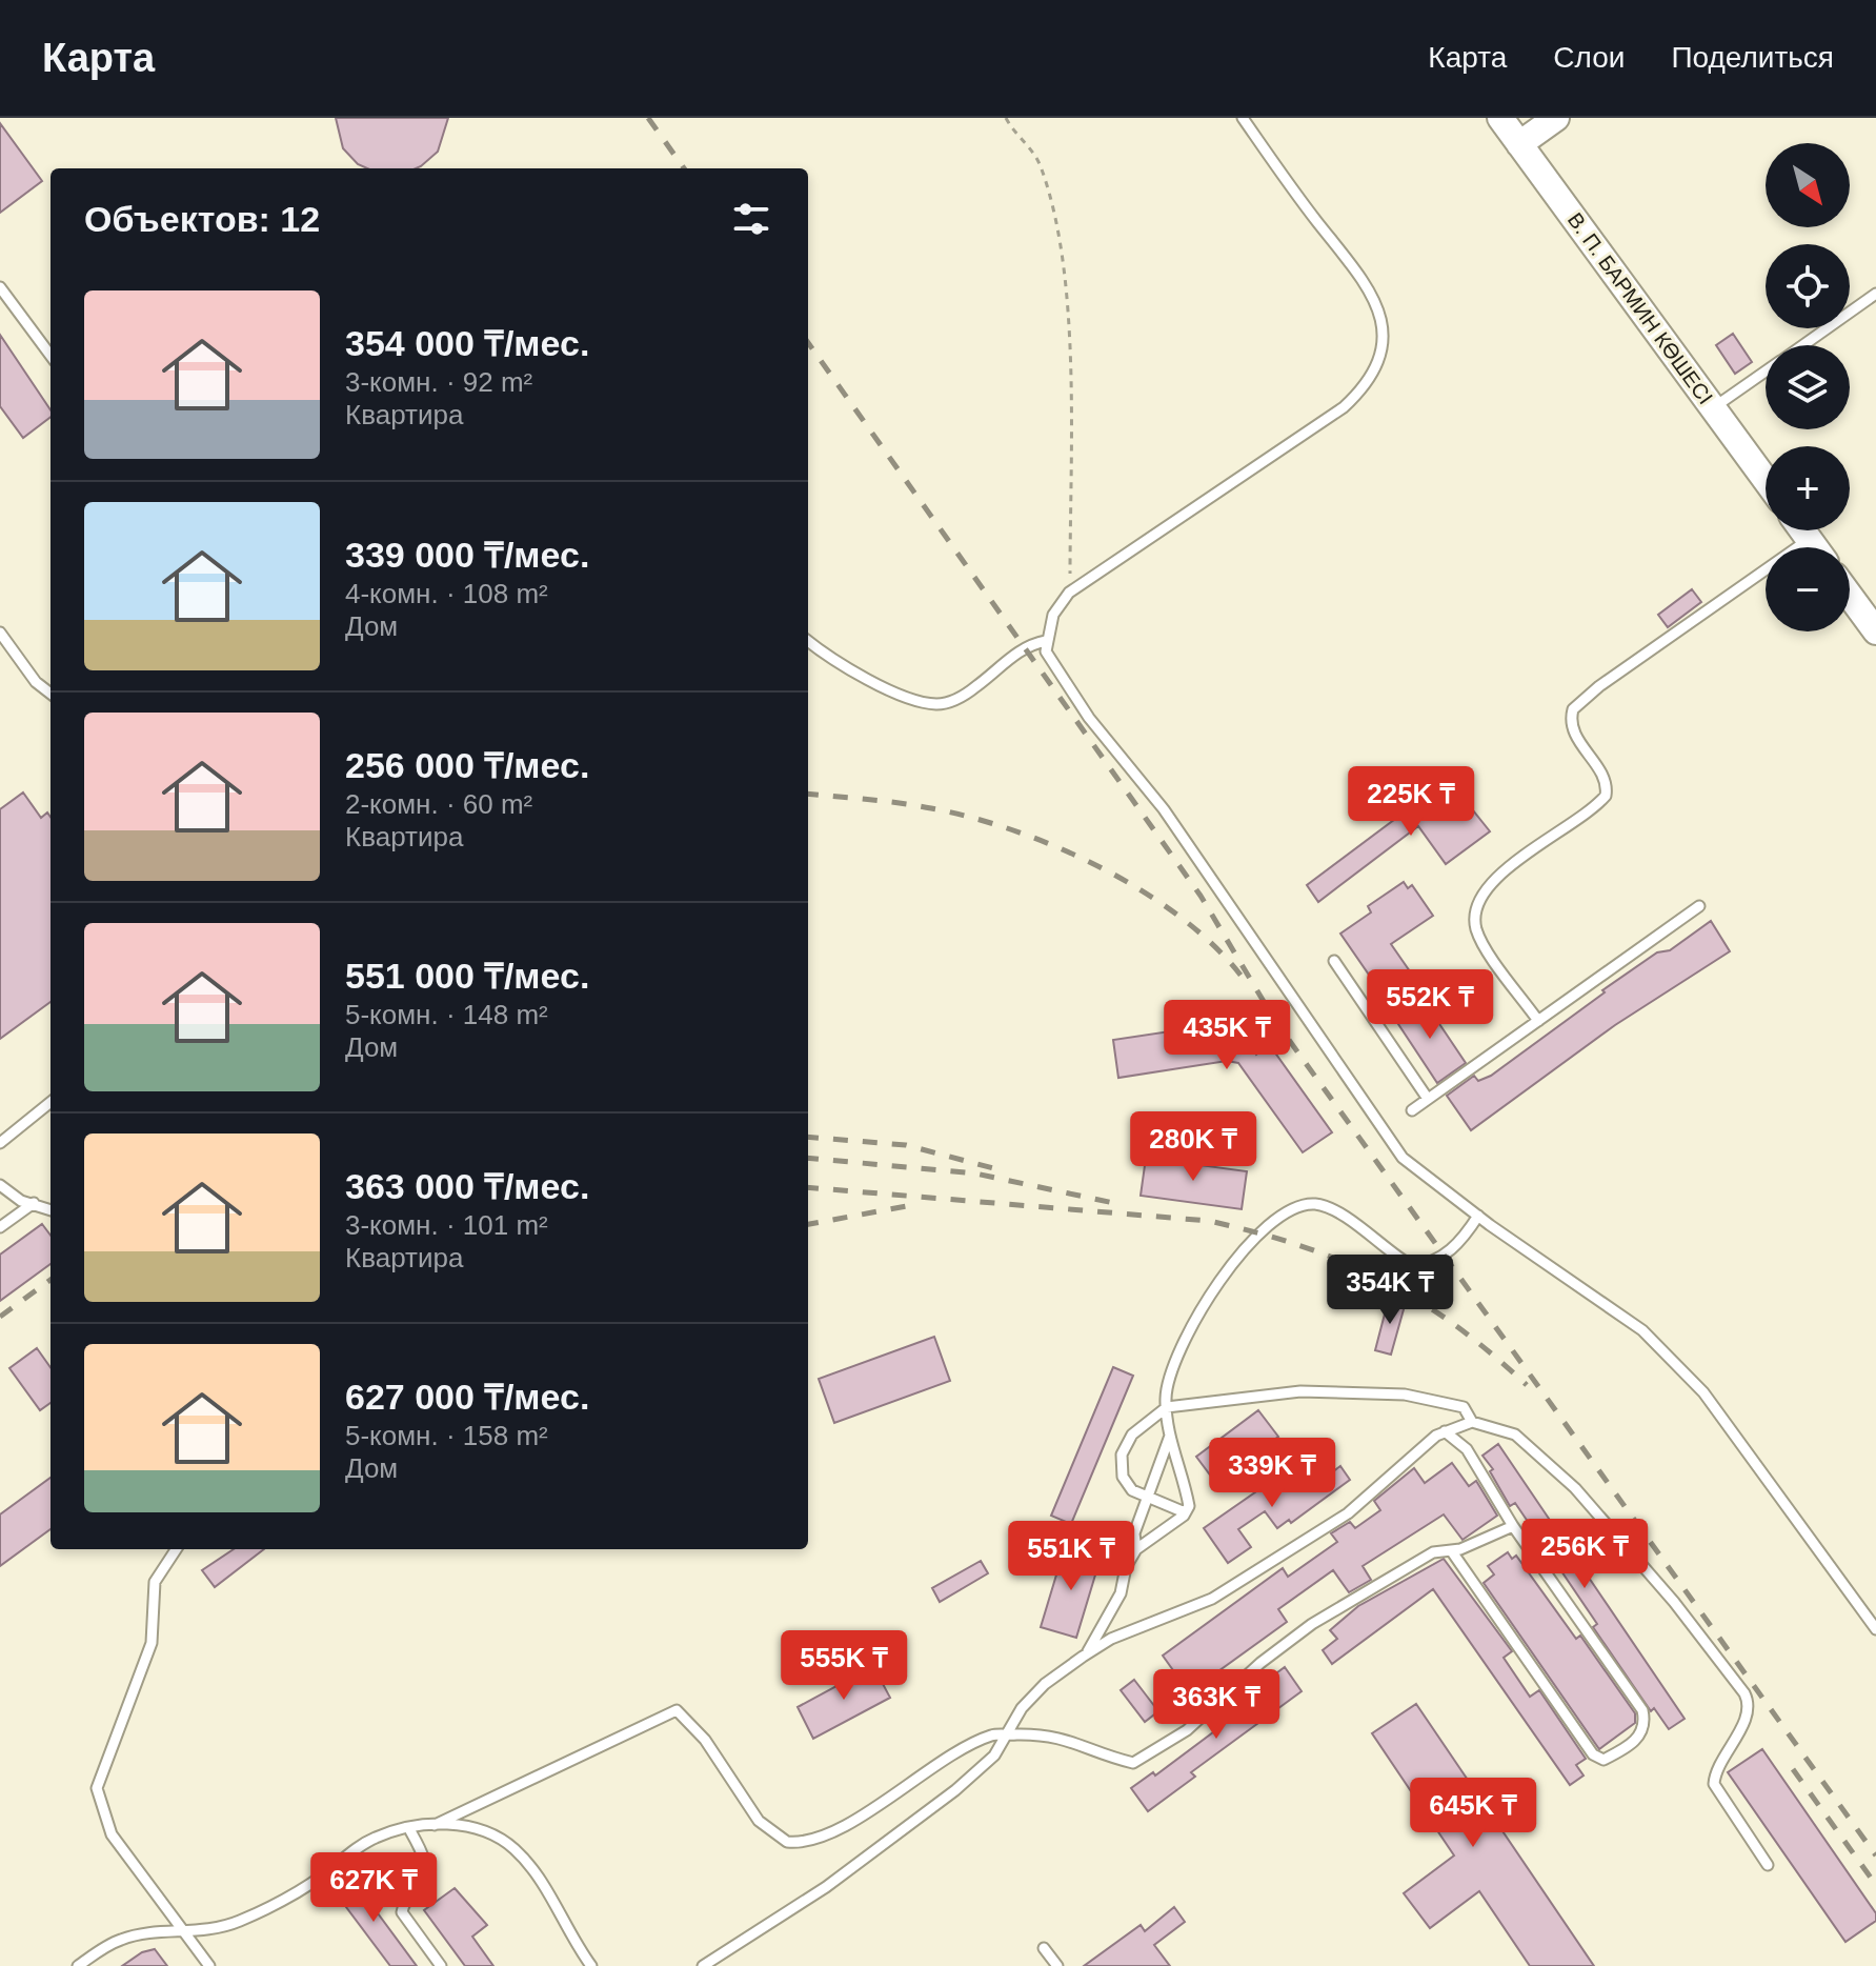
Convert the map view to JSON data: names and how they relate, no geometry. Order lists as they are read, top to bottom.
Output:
{
  "streets": {
    "street": ["В. П. БАРМИН КӨШЕСІ"]
  },
  "north": "bottom right",
  "page": {
    "header": "Карта",
    "nav": ["Карта", "Слои", "Поделиться"],
    "map_buttons": ["+", "−"],
    "heading": "Объектов: 12",
    "list": [
      {
        "name": "354 000 ₸/мес.",
        "note": "3-комн. · 92 m² · Квартира"
      },
      {
        "name": "339 000 ₸/мес.",
        "note": "4-комн. · 108 m² · Дом"
      },
      {
        "name": "256 000 ₸/мес.",
        "note": "2-комн. · 60 m² · Квартира"
      },
      {
        "name": "551 000 ₸/мес.",
        "note": "5-комн. · 148 m² · Дом"
      },
      {
        "name": "363 000 ₸/мес.",
        "note": "3-комн. · 101 m² · Квартира"
      },
      {
        "name": "627 000 ₸/мес.",
        "note": "5-комн. · 158 m² · Дом"
      }
    ],
    "price": [
      "225K ₸",
      "552K ₸",
      "435K ₸",
      "280K ₸",
      "354K ₸",
      "339K ₸",
      "256K ₸",
      "551K ₸",
      "555K ₸",
      "363K ₸",
      "645K ₸",
      "627K ₸"
    ]
  }
}
